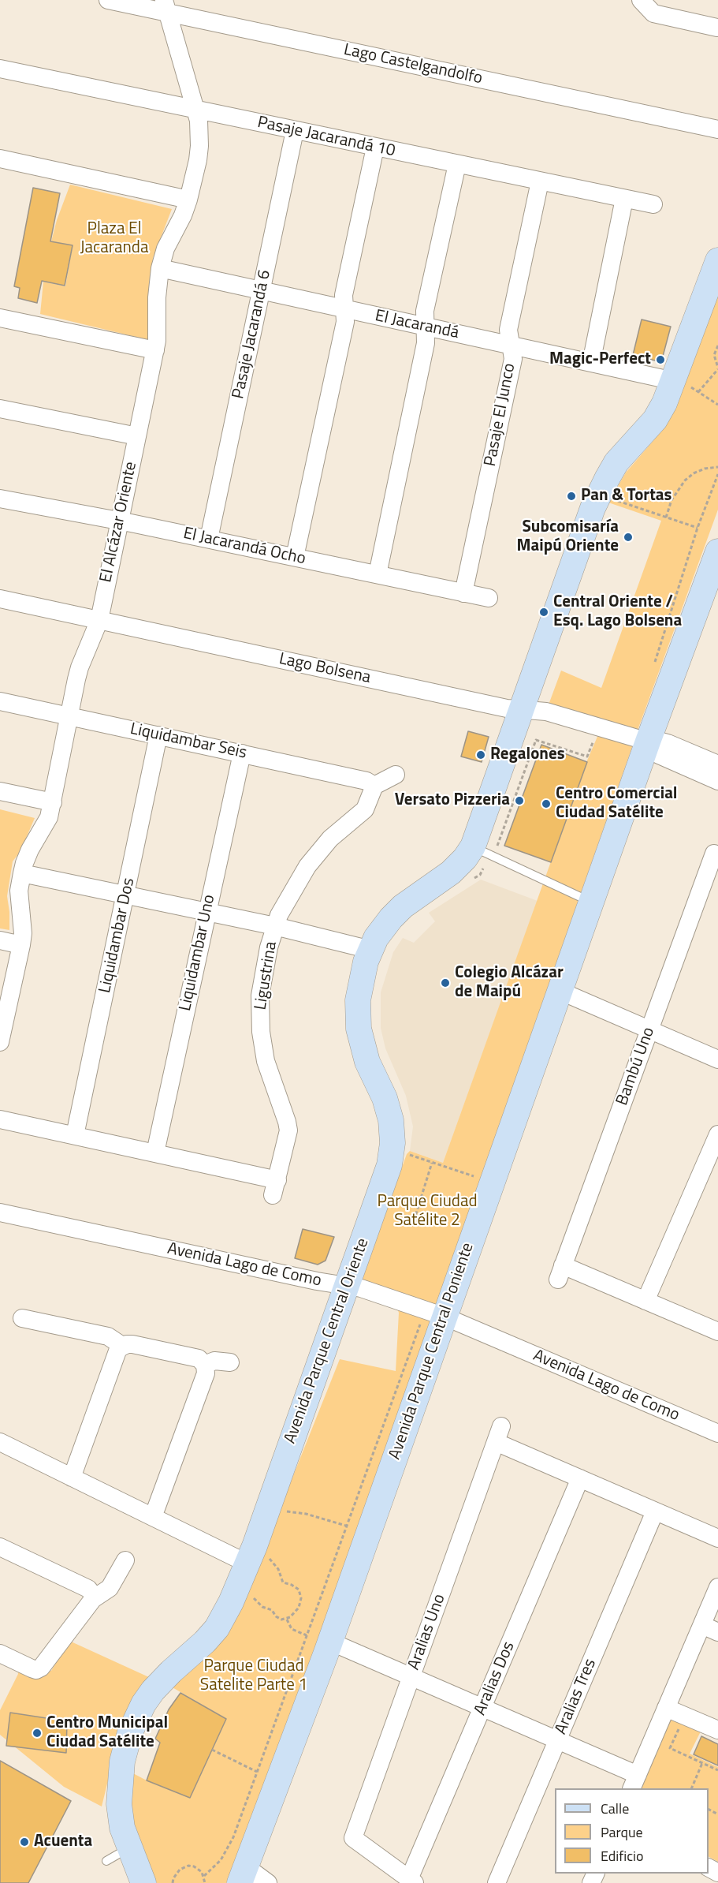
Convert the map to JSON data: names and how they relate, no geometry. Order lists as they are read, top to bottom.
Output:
{
  "streets": {
    "street": [
      "Lago Castelgandolfo",
      "Pasaje Jacarandá 10",
      "El Jacarandá",
      "Pasaje Jacarandá 6",
      "Pasaje El Junco",
      "El Alcázar Oriente",
      "El Jacarandá Ocho",
      "Lago Bolsena",
      "Liquidambar Seis",
      "Liquidambar Dos",
      "Liquidambar Uno",
      "Ligustrina",
      "Bambú Uno",
      "Avenida Lago de Como",
      "Avenida Parque Central Oriente",
      "Avenida Parque Central Poniente",
      "Aralias Uno",
      "Aralias Dos",
      "Aralias Tres"
    ]
  },
  "crossings": [
    ["Lago Castelgandolfo", "El Alcázar Oriente"],
    ["Pasaje Jacarandá 10", "Pasaje Jacarandá 6"],
    ["Pasaje Jacarandá 10", "Pasaje El Junco"],
    ["Pasaje Jacarandá 10", "El Alcázar Oriente"],
    ["El Jacarandá", "Pasaje Jacarandá 6"],
    ["El Jacarandá", "Pasaje El Junco"],
    ["El Jacarandá", "El Alcázar Oriente"],
    ["El Jacarandá", "Avenida Parque Central Oriente"],
    ["Pasaje Jacarandá 6", "El Jacarandá Ocho"],
    ["Pasaje El Junco", "El Jacarandá Ocho"],
    ["El Alcázar Oriente", "El Jacarandá Ocho"],
    ["El Alcázar Oriente", "Lago Bolsena"],
    ["El Alcázar Oriente", "Liquidambar Seis"],
    ["Lago Bolsena", "Avenida Parque Central Oriente"],
    ["Lago Bolsena", "Avenida Parque Central Poniente"],
    ["Liquidambar Seis", "Liquidambar Dos"],
    ["Liquidambar Seis", "Liquidambar Uno"],
    ["Liquidambar Seis", "Ligustrina"],
    ["Liquidambar Uno", "Ligustrina"],
    ["Avenida Lago de Como", "Avenida Parque Central Oriente"],
    ["Avenida Lago de Como", "Avenida Parque Central Poniente"],
    ["Aralias Uno", "Aralias Dos"]
  ],
  "parks": ["Plaza El Jacaranda", "Parque Ciudad Satélite 2", "Parque Ciudad Satelite Parte 1"],
  "places": [
    "Magic-Perfect",
    "Pan & Tortas",
    "Subcomisaría Maipú Oriente",
    "Central Oriente / Esq. Lago Bolsena",
    "Regalones",
    "Versato Pizzeria",
    "Centro Comercial Ciudad Satélite",
    "Colegio Alcázar de Maipú",
    "Centro Municipal Ciudad Satélite",
    "Acuenta"
  ],
  "legend": ["Calle", "Parque", "Edificio"]
}
